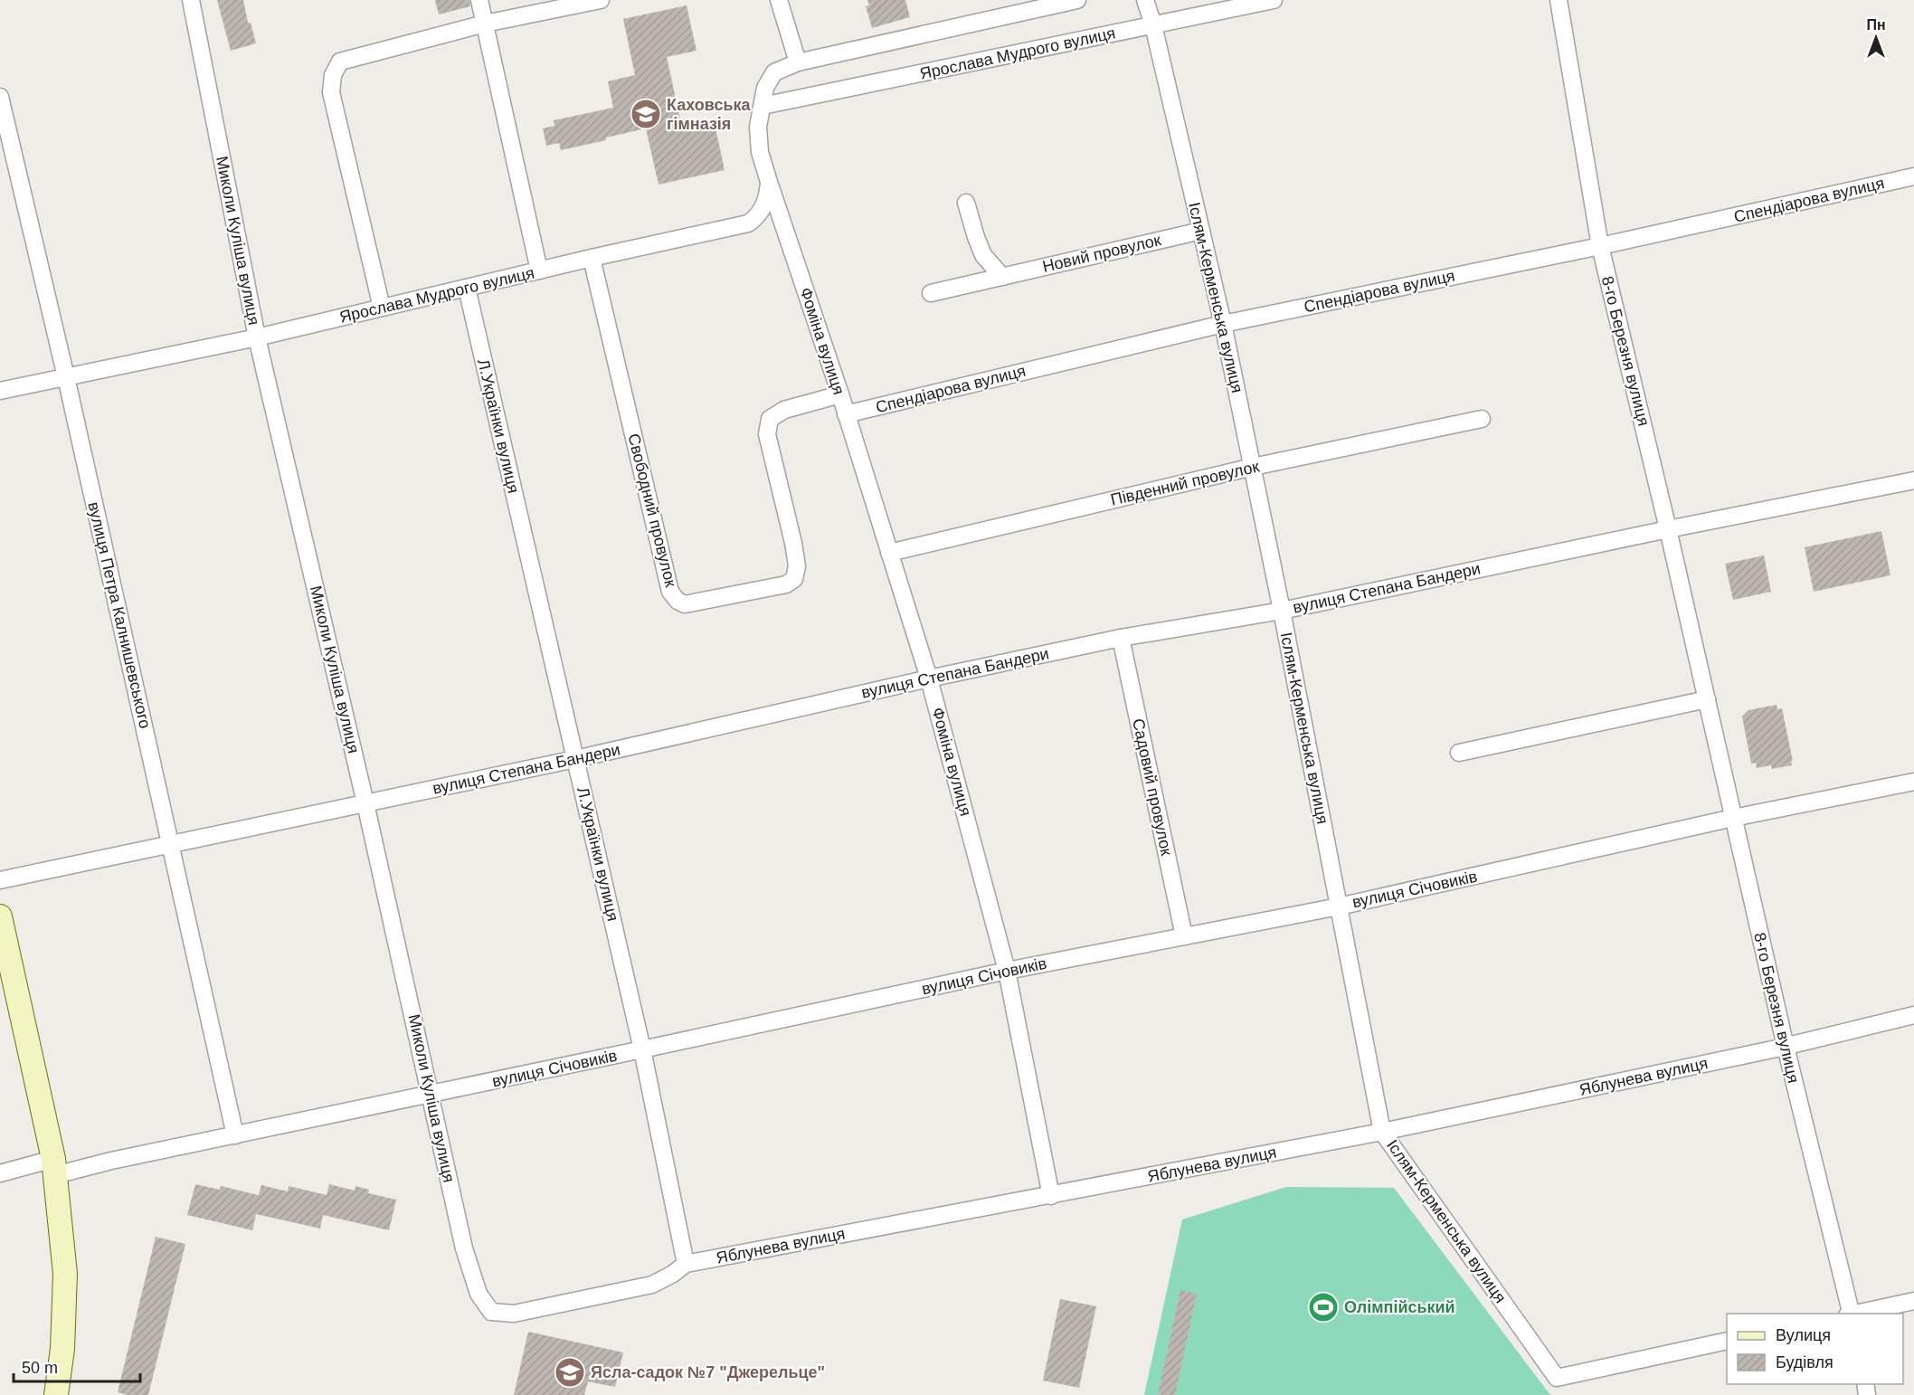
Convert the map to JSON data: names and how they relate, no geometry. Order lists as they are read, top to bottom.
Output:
{
  "streets": {
    "street": [
      "Ярослава Мудрого вулиця",
      "Спендіарова вулиця",
      "Миколи Куліша вулиця",
      "Новий провулок",
      "Іслям-Керменська вулиця",
      "Фоміна вулиця",
      "8-го Березня вулиця",
      "Л.Українки вулиця",
      "Південний провулок",
      "Свободний провулок",
      "вулиця Степана Бандери",
      "вулиця Петра Калнишевського",
      "Садовий провулок",
      "вулиця Січовиків",
      "Яблунева вулиця"
    ]
  },
  "crossings": [
    ["Ярослава Мудрого вулиця", "Миколи Куліша вулиця"],
    ["Ярослава Мудрого вулиця", "Іслям-Керменська вулиця"],
    ["Ярослава Мудрого вулиця", "Фоміна вулиця"],
    ["Ярослава Мудрого вулиця", "Л.Українки вулиця"],
    ["Ярослава Мудрого вулиця", "Свободний провулок"],
    ["Ярослава Мудрого вулиця", "вулиця Петра Калнишевського"],
    ["Спендіарова вулиця", "Іслям-Керменська вулиця"],
    ["Спендіарова вулиця", "Фоміна вулиця"],
    ["Спендіарова вулиця", "8-го Березня вулиця"],
    ["Миколи Куліша вулиця", "вулиця Степана Бандери"],
    ["Миколи Куліша вулиця", "вулиця Січовиків"],
    ["Миколи Куліша вулиця", "Яблунева вулиця"],
    ["Новий провулок", "Іслям-Керменська вулиця"],
    ["Іслям-Керменська вулиця", "Південний провулок"],
    ["Іслям-Керменська вулиця", "вулиця Степана Бандери"],
    ["Іслям-Керменська вулиця", "вулиця Січовиків"],
    ["Іслям-Керменська вулиця", "Яблунева вулиця"],
    ["Фоміна вулиця", "Південний провулок"],
    ["Фоміна вулиця", "Свободний провулок"],
    ["Фоміна вулиця", "вулиця Степана Бандери"],
    ["Фоміна вулиця", "вулиця Січовиків"],
    ["Фоміна вулиця", "Яблунева вулиця"],
    ["8-го Березня вулиця", "вулиця Степана Бандери"],
    ["8-го Березня вулиця", "вулиця Січовиків"],
    ["8-го Березня вулиця", "Яблунева вулиця"],
    ["Л.Українки вулиця", "вулиця Степана Бандери"],
    ["Л.Українки вулиця", "вулиця Січовиків"],
    ["Л.Українки вулиця", "Яблунева вулиця"],
    ["вулиця Степана Бандери", "вулиця Петра Калнишевського"],
    ["вулиця Степана Бандери", "Садовий провулок"],
    ["вулиця Петра Калнишевського", "вулиця Січовиків"],
    ["Садовий провулок", "вулиця Січовиків"]
  ],
  "places": {
    "school or university": ["Каховська гімназія", "Ясла-садок №7 \"Джерельце\""],
    "sports": ["Олімпійський"]
  },
  "legend": ["Вулиця", "Будівля"],
  "scale_bar": "50 m",
  "north": "top"
}
